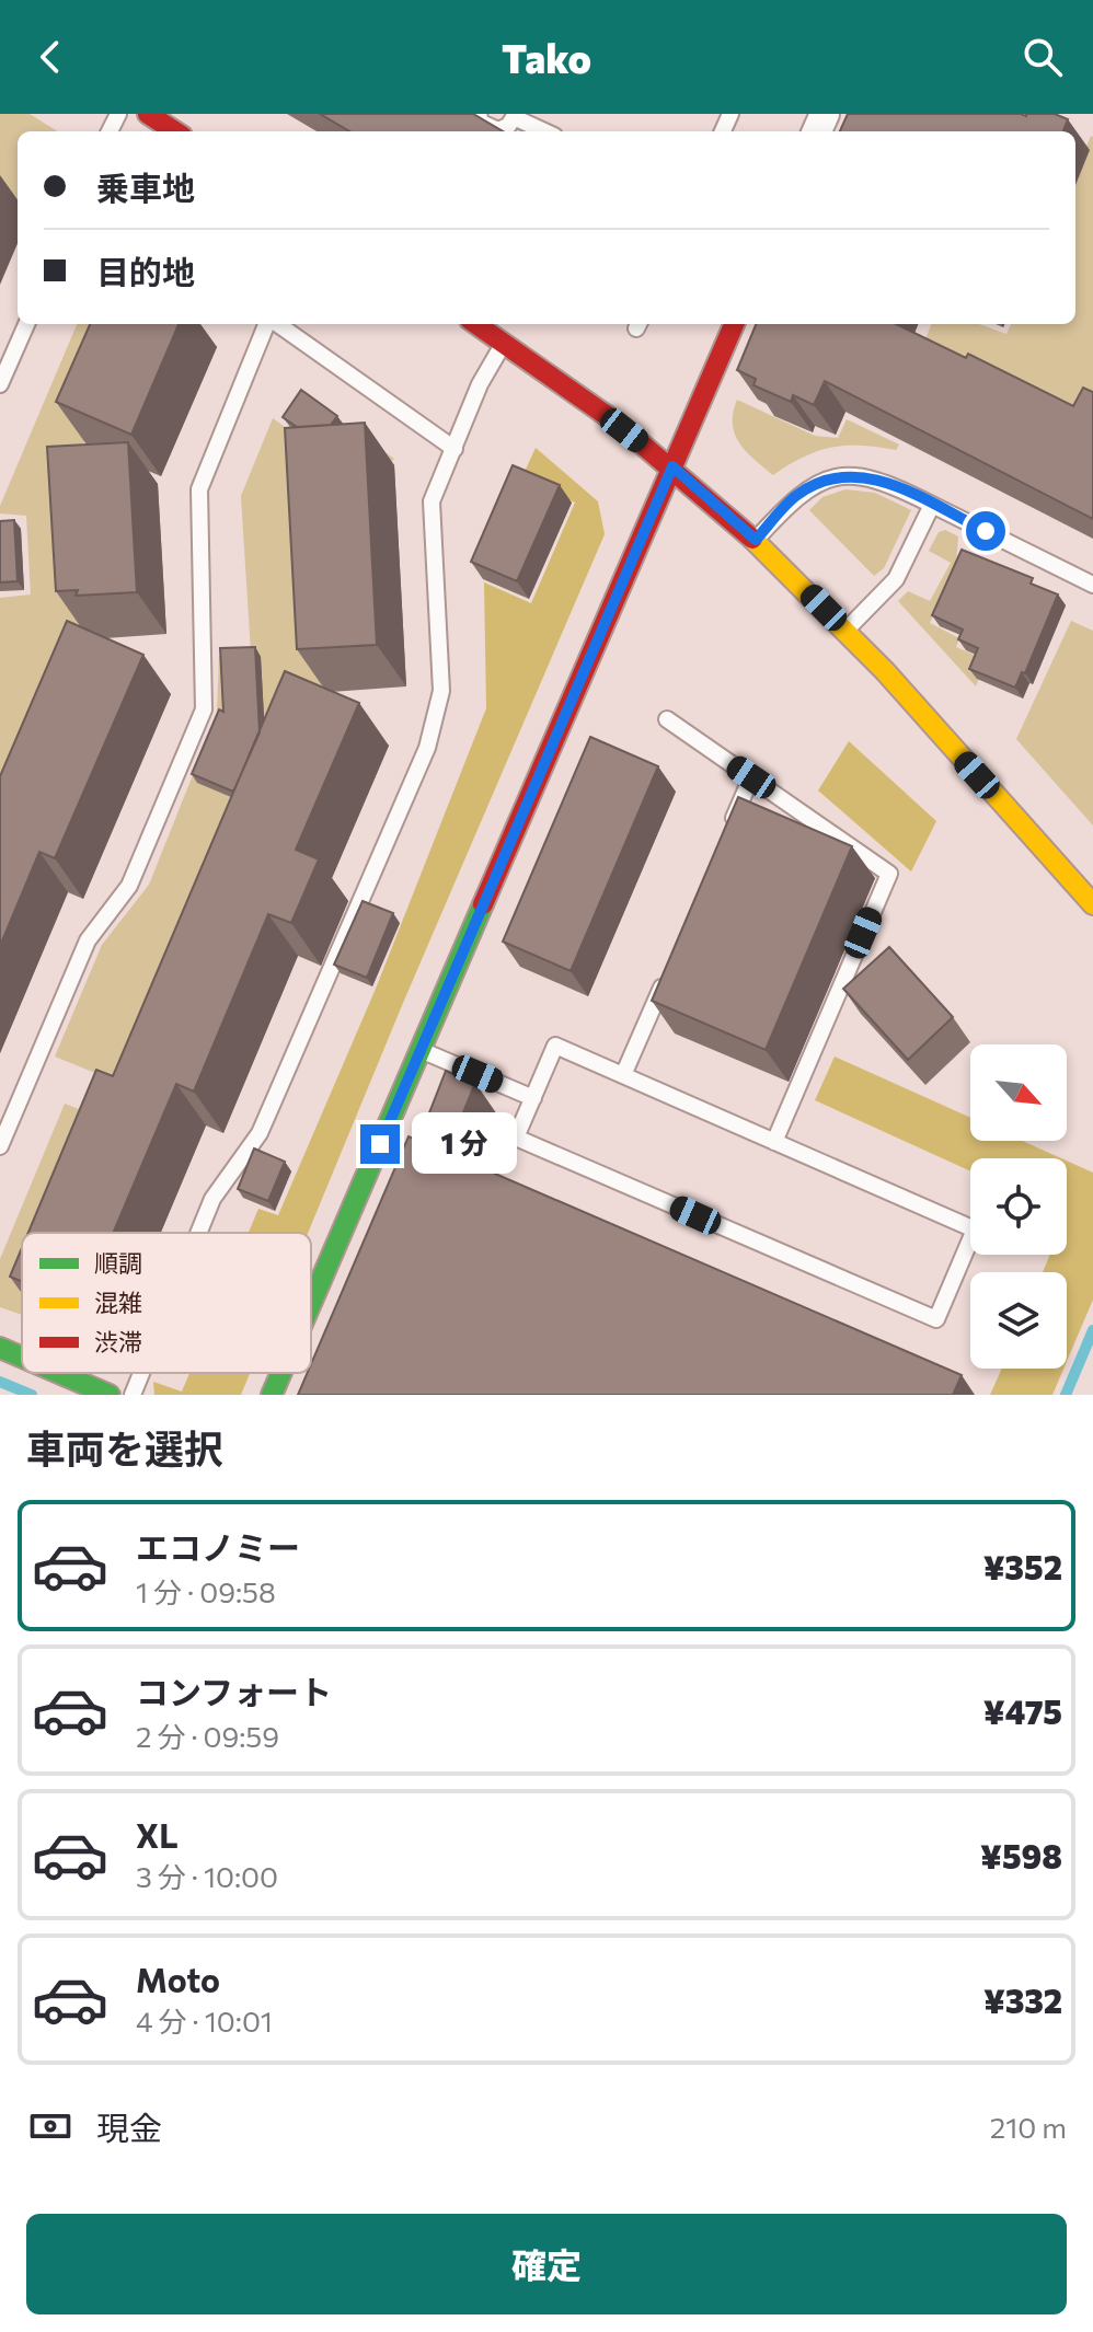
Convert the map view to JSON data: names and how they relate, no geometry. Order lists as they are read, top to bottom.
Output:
{
  "legend": ["順調", "混雑", "渋滞"],
  "north": "bottom right",
  "page": {
    "header": "Tako",
    "banner": ["乗車地", "目的地"],
    "bubble": "1 分",
    "heading": "車両を選択",
    "list": [
      {
        "name": "エコノミー",
        "note": "1 分 · 09:58",
        "value": "¥352"
      },
      {
        "name": "コンフォート",
        "note": "2 分 · 09:59",
        "value": "¥475"
      },
      {
        "name": "XL",
        "note": "3 分 · 10:00",
        "value": "¥598"
      },
      {
        "name": "Moto",
        "note": "4 分 · 10:01",
        "value": "¥332"
      }
    ],
    "pay": ["現金", "210 m"],
    "buttons": "確定"
  }
}
